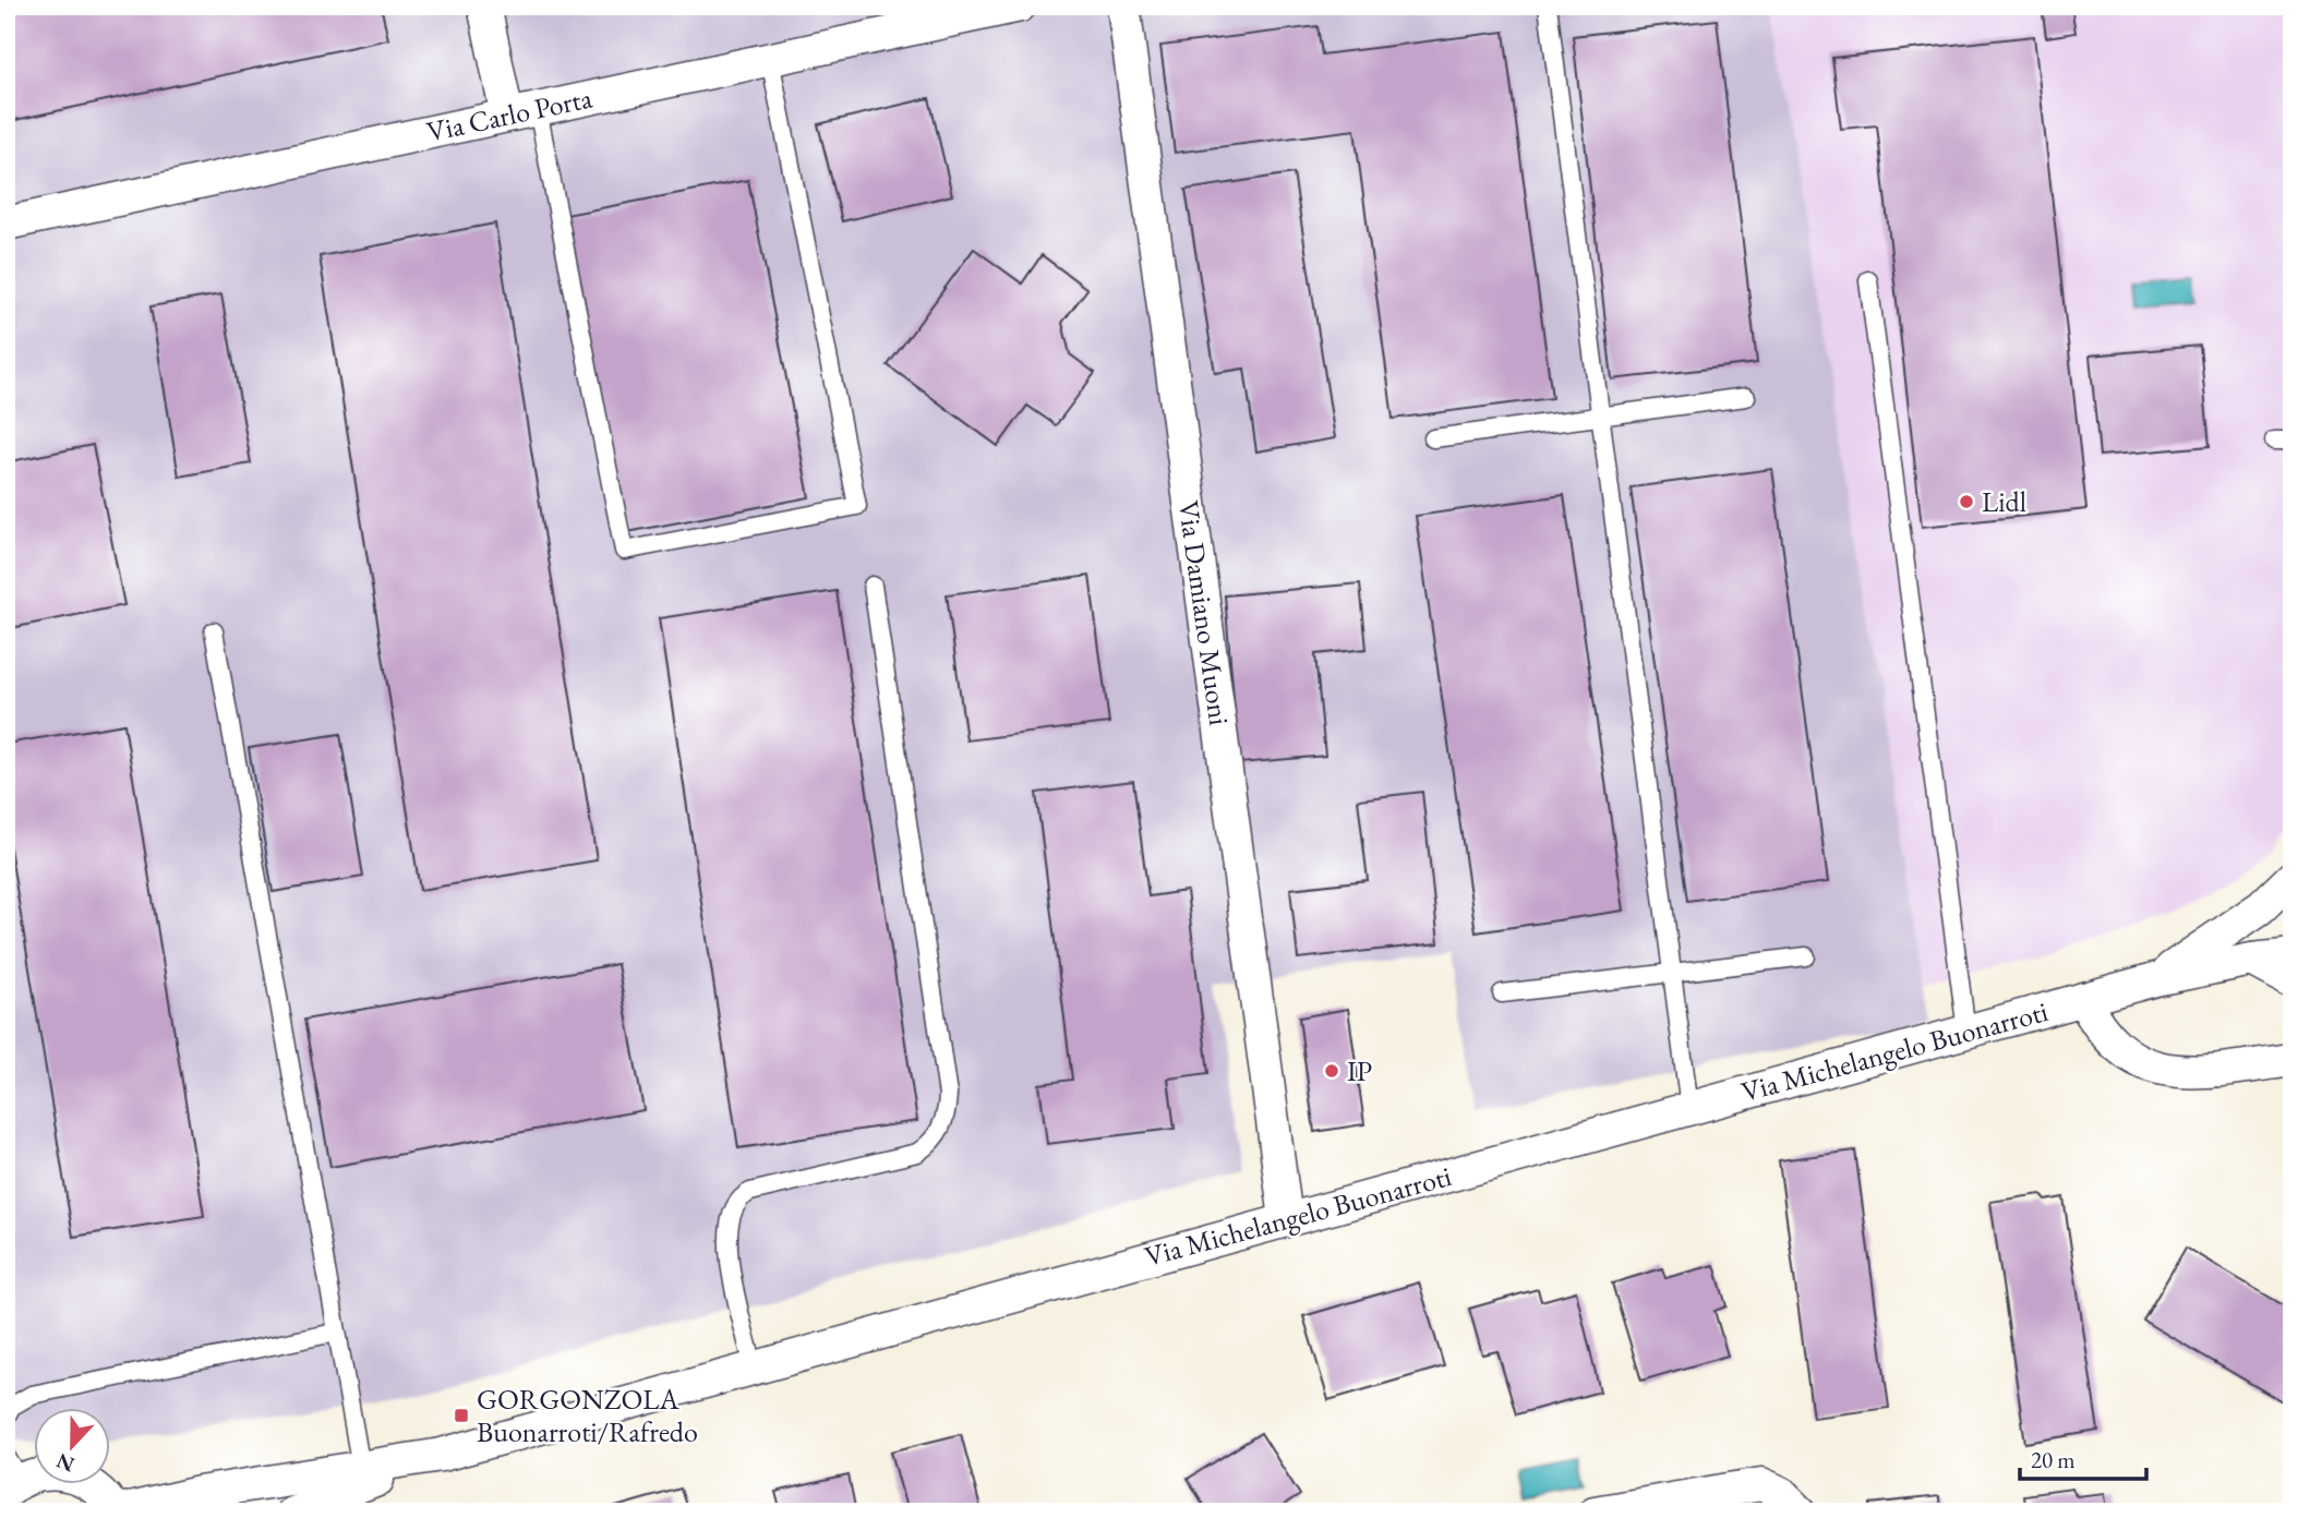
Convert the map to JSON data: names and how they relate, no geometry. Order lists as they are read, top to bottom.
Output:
{
  "streets": {
    "street": ["Via Carlo Porta", "Via Damiano Muoni", "Via Michelangelo Buonarroti"]
  },
  "crossings": [
    ["Via Damiano Muoni", "Via Michelangelo Buonarroti"]
  ],
  "places": {
    "other": ["Lidl", "IP"],
    "transit": ["GORGONZOLA Buonarroti/Rafredo"]
  },
  "scale_bar": "20 m",
  "north": "bottom"
}
